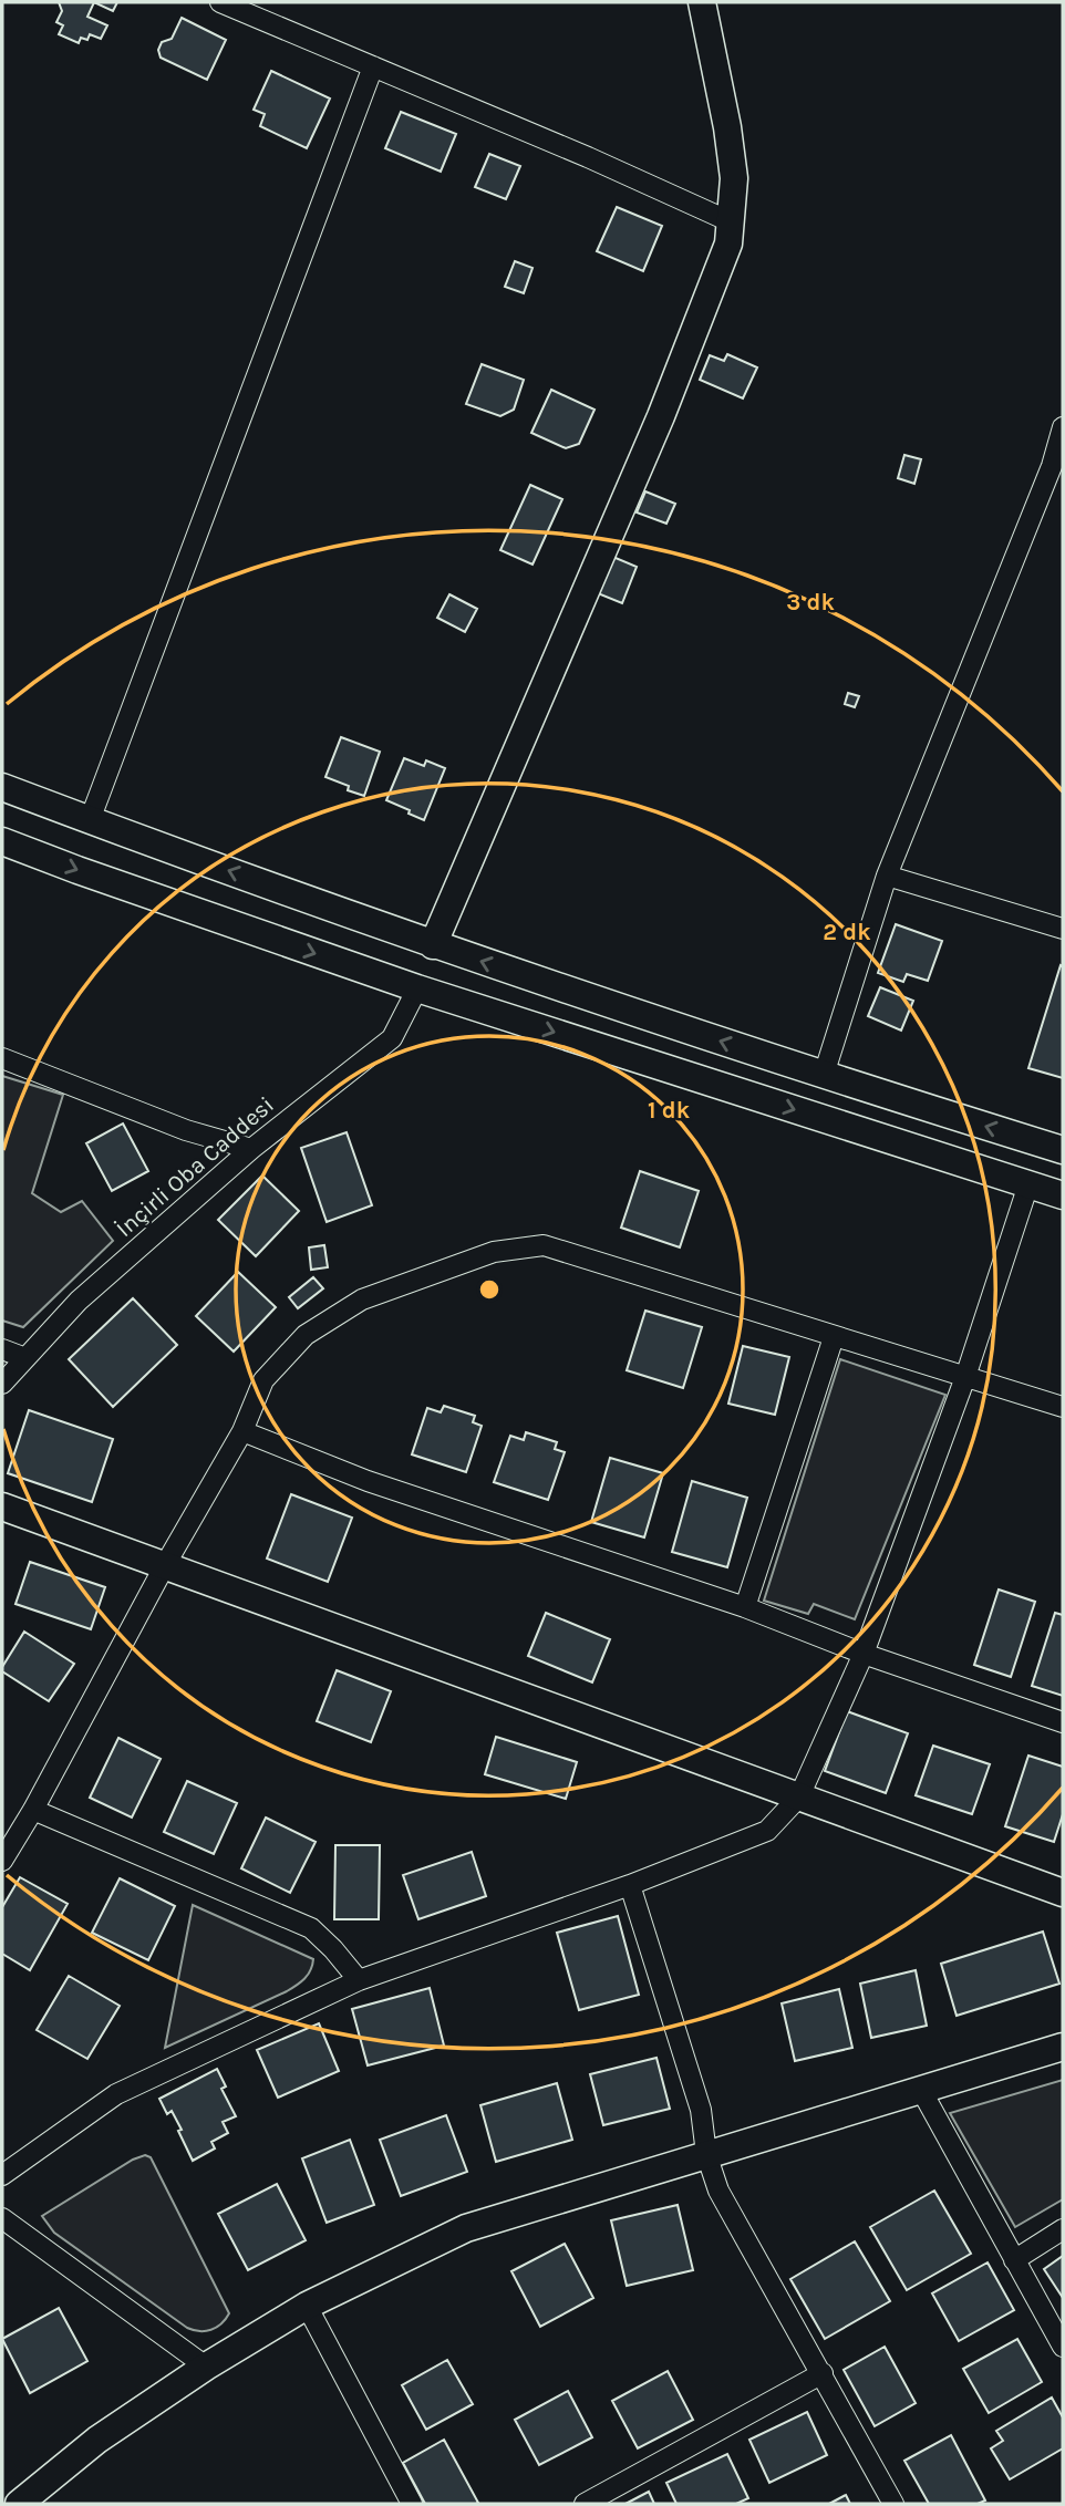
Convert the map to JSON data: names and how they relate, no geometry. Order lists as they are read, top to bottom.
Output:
{
  "streets": {
    "street": ["İnçirli Oba Caddesi"]
  },
  "rings": ["3 dk", "2 dk", "1 dk"]
}
